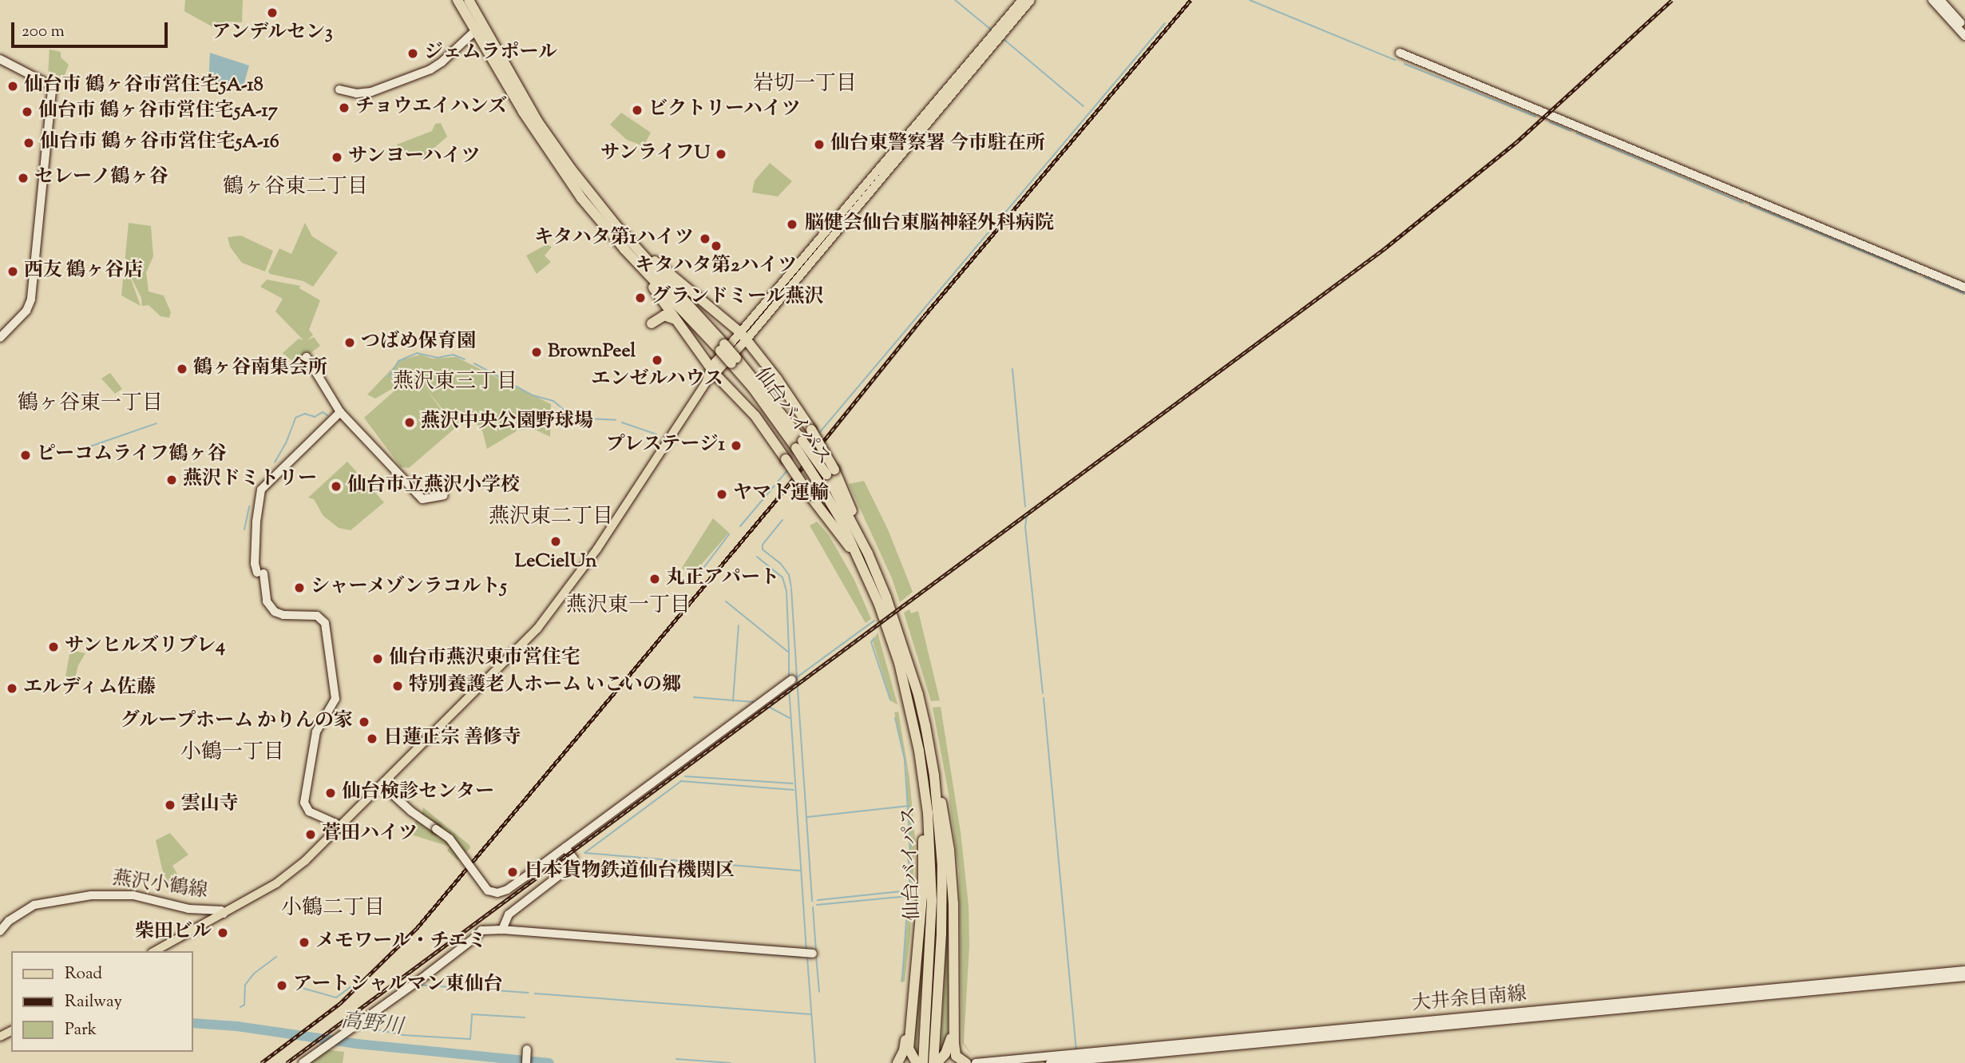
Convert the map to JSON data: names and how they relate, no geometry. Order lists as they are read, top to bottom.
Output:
{
  "streets": {
    "highway": ["仙台バイパス"],
    "street": ["燕沢小鶴線", "大井余目南線"]
  },
  "districts": [
    "岩切一丁目",
    "鶴ヶ谷東二丁目",
    "燕沢東三丁目",
    "鶴ヶ谷東一丁目",
    "燕沢東二丁目",
    "燕沢東一丁目",
    "小鶴一丁目",
    "小鶴二丁目"
  ],
  "water": ["高野川"],
  "places": [
    "アンデルセン3",
    "ジェムラポール",
    "仙台市 鶴ヶ谷市営住宅5A-18",
    "チョウエイハンズ",
    "ビクトリーハイツ",
    "仙台市 鶴ヶ谷市営住宅5A-17",
    "仙台市 鶴ヶ谷市営住宅5A-16",
    "仙台東警察署 今市駐在所",
    "サンライフU",
    "サンヨーハイツ",
    "セレーノ鶴ヶ谷",
    "脳健会仙台東脳神経外科病院",
    "キタハタ第1ハイツ",
    "キタハタ第2ハイツ",
    "西友 鶴ヶ谷店",
    "グランドミール燕沢",
    "つばめ保育園",
    "BrownPeel",
    "エンゼルハウス",
    "鶴ヶ谷南集会所",
    "燕沢中央公園野球場",
    "プレステージ1",
    "ピーコムライフ鶴ヶ谷",
    "燕沢ドミトリー",
    "仙台市立燕沢小学校",
    "ヤマト運輸",
    "LeCielUn",
    "丸正アパート",
    "シャーメゾンラコルト5",
    "サンヒルズリブレ4",
    "仙台市燕沢東市営住宅",
    "特別養護老人ホーム いこいの郷",
    "エルディム佐藤",
    "グループホーム かりんの家",
    "日蓮正宗 善修寺",
    "仙台検診センター",
    "雲山寺",
    "菅田ハイツ",
    "日本貨物鉄道仙台機関区",
    "柴田ビル",
    "メモワール・チエミ",
    "アートシャルマン東仙台"
  ],
  "legend": ["Road", "Railway", "Park"],
  "scale_bar": "200 m"
}
